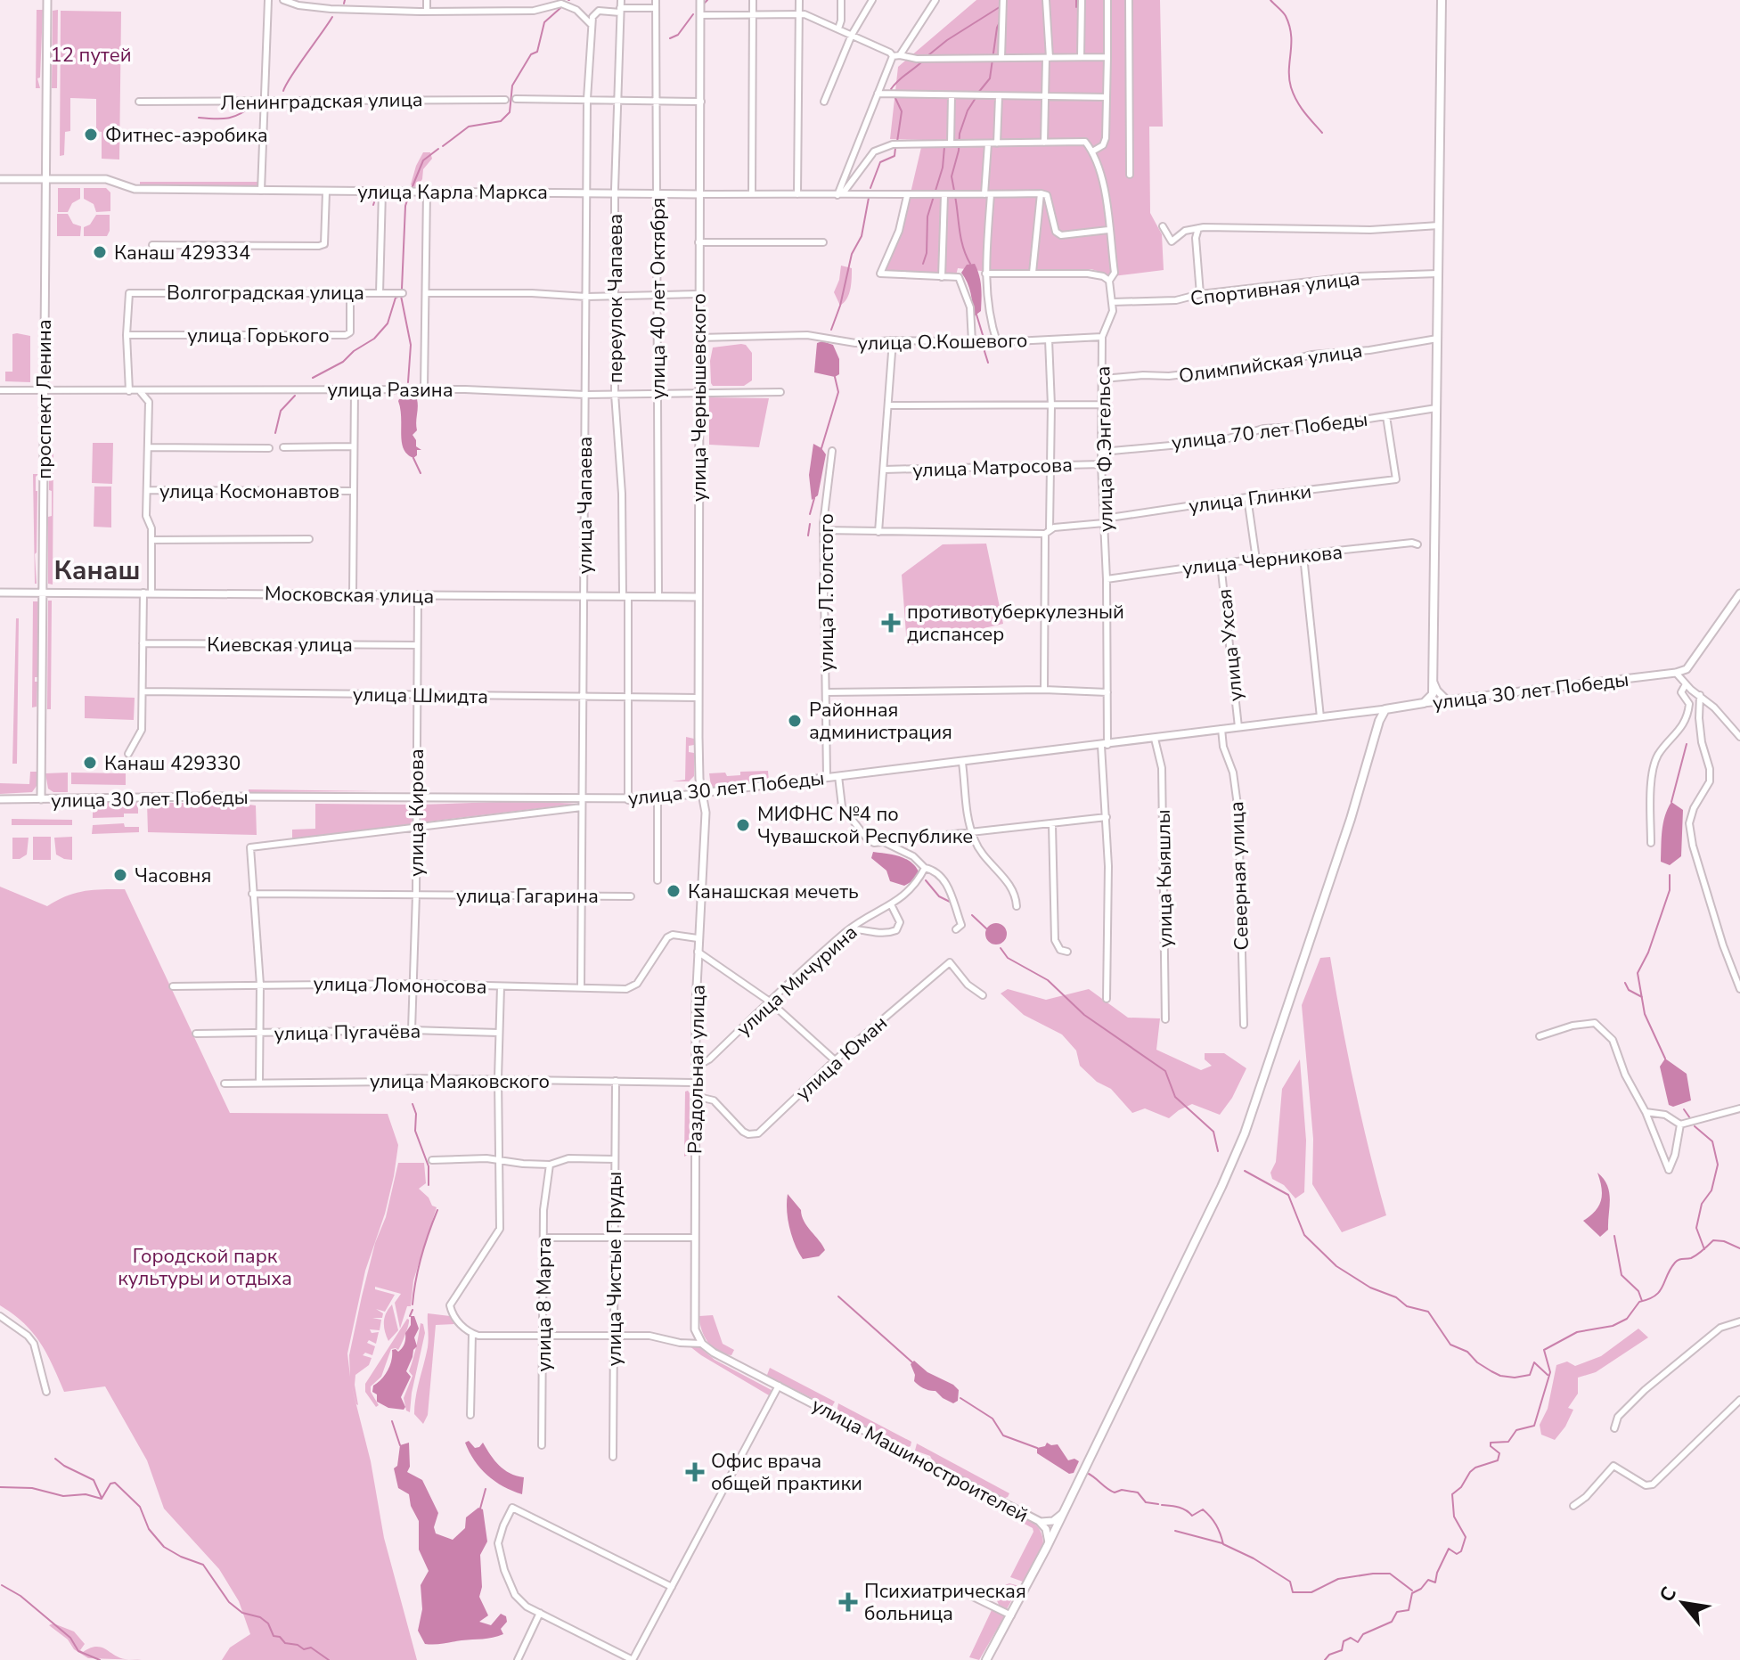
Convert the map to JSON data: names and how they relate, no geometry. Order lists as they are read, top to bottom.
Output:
{
  "streets": {
    "main road": ["улица 30 лет Победы"],
    "street": [
      "Ленинградская улица",
      "улица Карла Маркса",
      "Спортивная улица",
      "Волгоградская улица",
      "переулок Чапаева",
      "улица 40 лет Октября",
      "улица Горького",
      "улица О.Кошевого",
      "Олимпийская улица",
      "улица Разина",
      "улица Чернышевского",
      "проспект Ленина",
      "улица 70 лет Победы",
      "улица Ф.Энгельса",
      "улица Матросова",
      "улица Космонавтов",
      "улица Глинки",
      "улица Чапаева",
      "улица Черникова",
      "улица Л.Толстого",
      "Московская улица",
      "Киевская улица",
      "улица Ухсая",
      "улица Шмидта",
      "улица Кирова",
      "Северная улица",
      "улица Кыяшлы",
      "улица Гагарина",
      "улица Мичурина",
      "улица Ломоносова",
      "улица Пугачёва",
      "улица Юман",
      "Раздольная улица",
      "улица Маяковского",
      "улица Чистые Пруды",
      "улица 8 Марта",
      "улица Машиностроителей"
    ]
  },
  "crossings": [
    ["улица Карла Маркса", "переулок Чапаева"],
    ["улица Карла Маркса", "улица 40 лет Октября"],
    ["улица Карла Маркса", "улица Чернышевского"],
    ["улица Карла Маркса", "проспект Ленина"],
    ["улица Карла Маркса", "улица Чапаева"],
    ["Спортивная улица", "улица Ф.Энгельса"],
    ["Волгоградская улица", "улица Горького"],
    ["переулок Чапаева", "улица Разина"],
    ["переулок Чапаева", "Московская улица"],
    ["переулок Чапаева", "улица 30 лет Победы"],
    ["переулок Чапаева", "улица Шмидта"],
    ["улица 40 лет Октября", "улица Разина"],
    ["улица 40 лет Октября", "Московская улица"],
    ["улица О.Кошевого", "улица Чернышевского"],
    ["улица О.Кошевого", "улица Ф.Энгельса"],
    ["Олимпийская улица", "улица Ф.Энгельса"],
    ["улица Разина", "улица Чернышевского"],
    ["улица Разина", "проспект Ленина"],
    ["улица Разина", "улица Чапаева"],
    ["улица Чернышевского", "Московская улица"],
    ["улица Чернышевского", "улица 30 лет Победы"],
    ["улица Чернышевского", "улица Шмидта"],
    ["улица Чернышевского", "Раздольная улица"],
    ["проспект Ленина", "Московская улица"],
    ["проспект Ленина", "улица 30 лет Победы"],
    ["улица 70 лет Победы", "улица Ф.Энгельса"],
    ["улица 70 лет Победы", "улица Глинки"],
    ["улица Ф.Энгельса", "улица Матросова"],
    ["улица Ф.Энгельса", "улица Глинки"],
    ["улица Ф.Энгельса", "улица Черникова"],
    ["улица Ф.Энгельса", "улица 30 лет Победы"],
    ["улица Глинки", "улица Л.Толстого"],
    ["улица Чапаева", "Московская улица"],
    ["улица Чапаева", "улица 30 лет Победы"],
    ["улица Чапаева", "улица Шмидта"],
    ["улица Чапаева", "улица Гагарина"],
    ["улица Чапаева", "улица Ломоносова"],
    ["улица Черникова", "улица Ухсая"],
    ["улица Л.Толстого", "улица 30 лет Победы"],
    ["Московская улица", "улица Кирова"],
    ["Киевская улица", "улица Кирова"],
    ["улица Ухсая", "улица 30 лет Победы"],
    ["улица 30 лет Победы", "улица Кирова"],
    ["улица 30 лет Победы", "Северная улица"],
    ["улица 30 лет Победы", "улица Кыяшлы"],
    ["улица 30 лет Победы", "улица Гагарина"],
    ["улица 30 лет Победы", "Раздольная улица"],
    ["улица Шмидта", "улица Кирова"],
    ["улица Кирова", "улица Гагарина"],
    ["улица Кирова", "улица Ломоносова"],
    ["улица Кирова", "улица Пугачёва"],
    ["улица Мичурина", "Раздольная улица"],
    ["улица Ломоносова", "Раздольная улица"],
    ["улица Юман", "Раздольная улица"],
    ["Раздольная улица", "улица Маяковского"],
    ["Раздольная улица", "улица Машиностроителей"],
    ["улица Маяковского", "улица Чистые Пруды"]
  ],
  "districts": ["Канаш"],
  "parks": ["12 путей", "Городской парк культуры и отдыха"],
  "places": {
    "other": [
      "Фитнес-аэробика",
      "Канаш 429334",
      "Районная администрация",
      "Канаш 429330",
      "МИФНС №4 по Чувашской Республике",
      "Часовня",
      "Канашская мечеть"
    ],
    "health": ["противотуберкулезный диспансер", "Офис врача общей практики", "Психиатрическая больница"]
  },
  "north": "top left"
}
